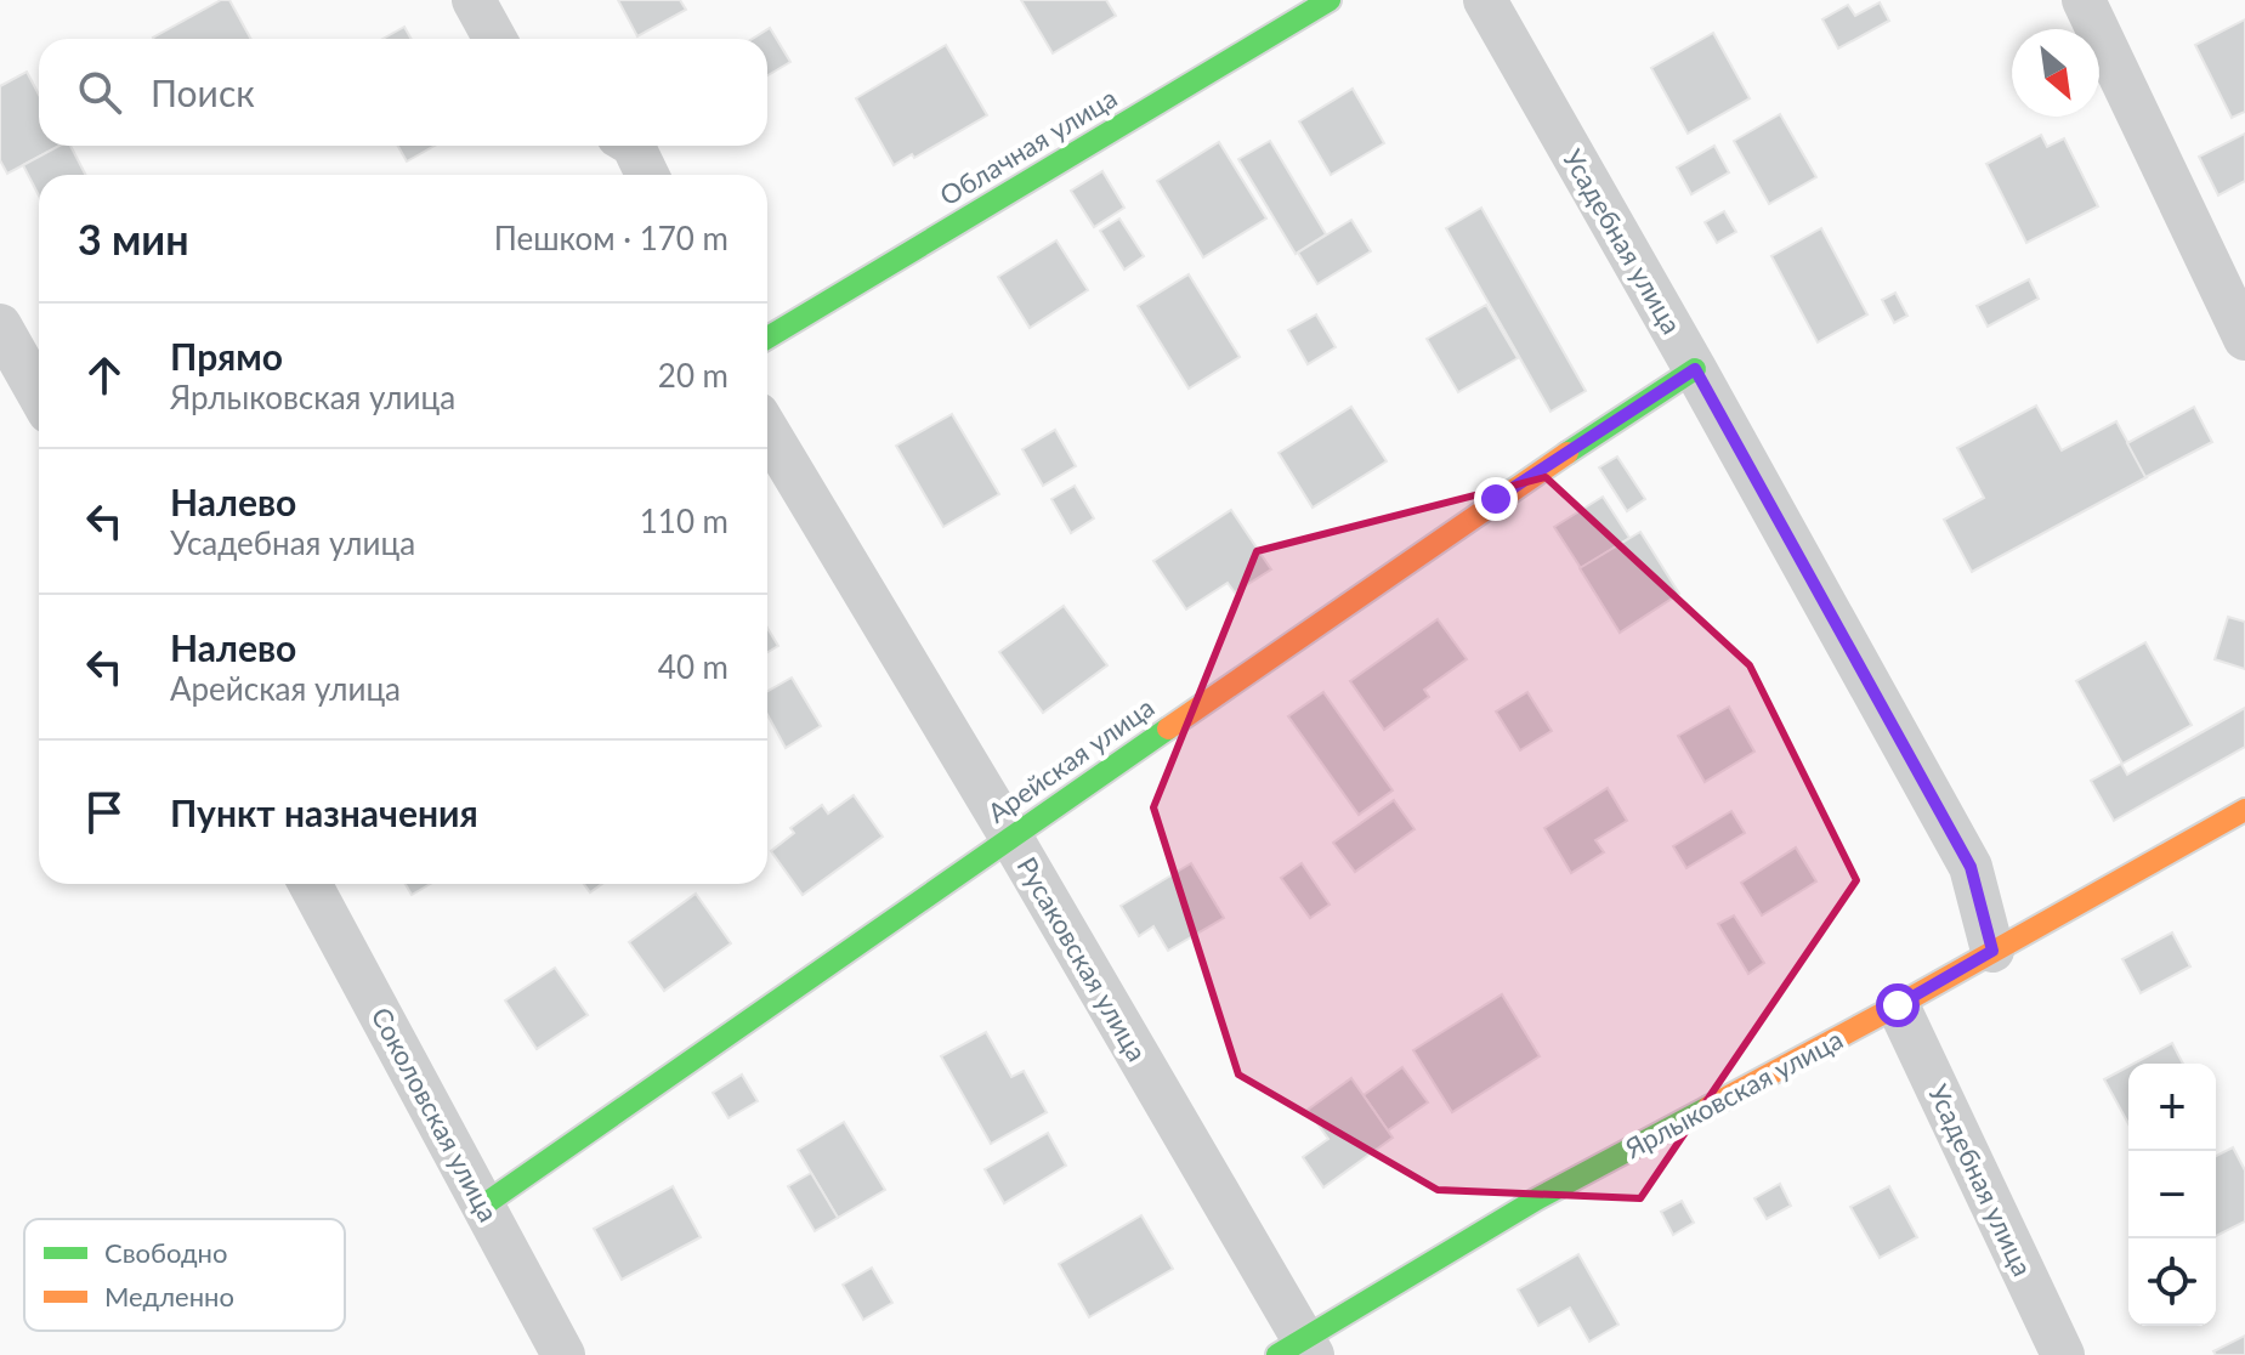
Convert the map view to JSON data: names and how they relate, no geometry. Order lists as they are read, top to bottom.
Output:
{
  "streets": {
    "street": [
      "Облачная улица",
      "Усадебная улица",
      "Арейская улица",
      "Русаковская улица",
      "Ярлыковская улица",
      "Соколовская улица"
    ]
  },
  "crossings": [
    ["Усадебная улица", "Арейская улица"],
    ["Усадебная улица", "Ярлыковская улица"],
    ["Арейская улица", "Русаковская улица"],
    ["Арейская улица", "Соколовская улица"],
    ["Русаковская улица", "Ярлыковская улица"]
  ],
  "legend": ["Свободно", "Медленно"],
  "north": "bottom right",
  "page": {
    "search": "Поиск",
    "heading": ["3 мин", "Пешком · 170 m"],
    "list": [
      ["Прямо", "Ярлыковская улица", "20 m"],
      ["Налево", "Усадебная улица", "110 m"],
      ["Налево", "Арейская улица", "40 m"],
      "Пункт назначения"
    ],
    "map_buttons": ["+", "−"]
  }
}
